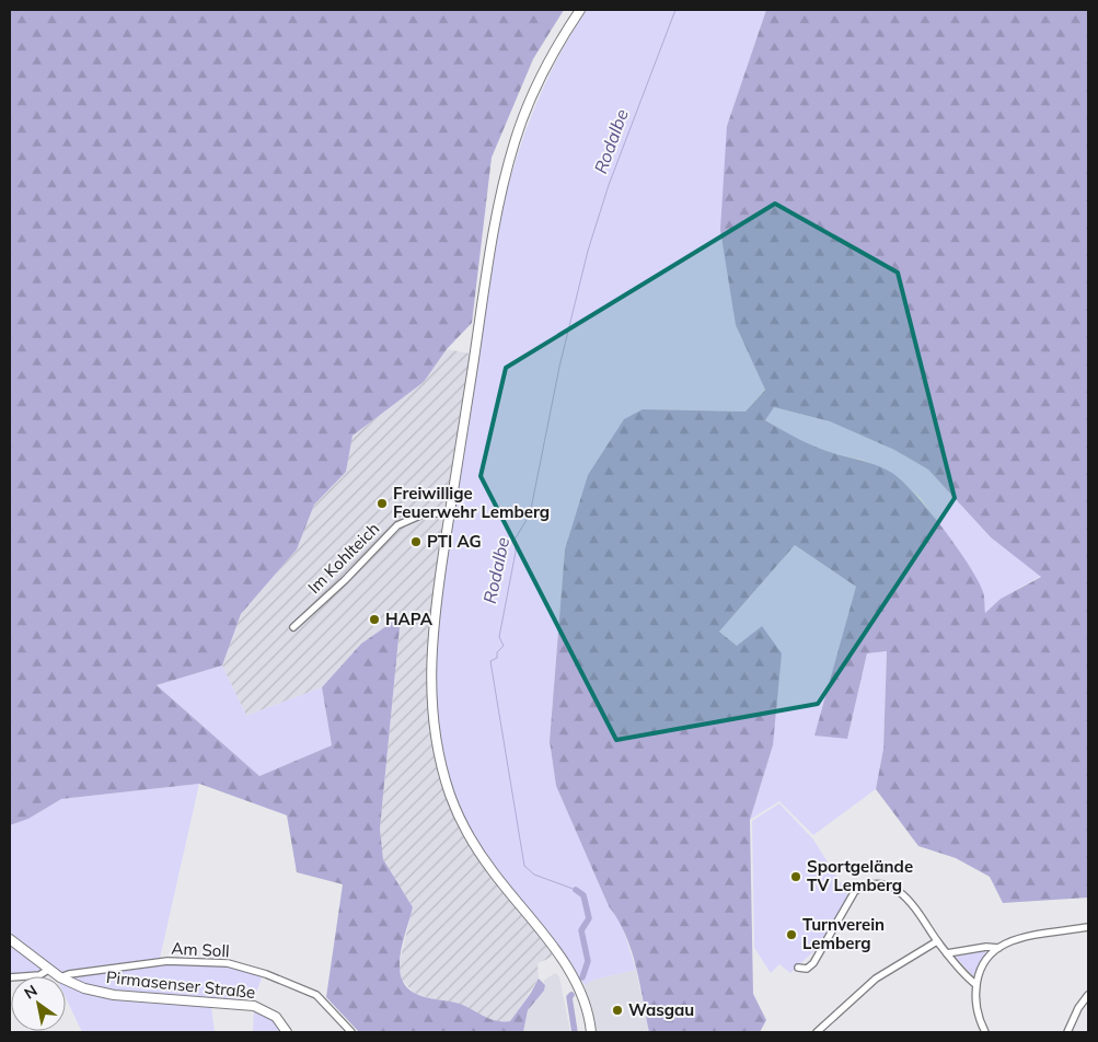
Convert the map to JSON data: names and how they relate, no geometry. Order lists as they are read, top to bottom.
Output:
{
  "streets": {
    "street": ["Im Kohlteich", "Am Soll", "Pirmasenser Straße"]
  },
  "water": ["Rodalbe"],
  "places": [
    "Freiwillige Feuerwehr Lemberg",
    "PTI AG",
    "HAPA",
    "Sportgelände TV Lemberg",
    "Turnverein Lemberg",
    "Wasgau"
  ],
  "north": "top left"
}
